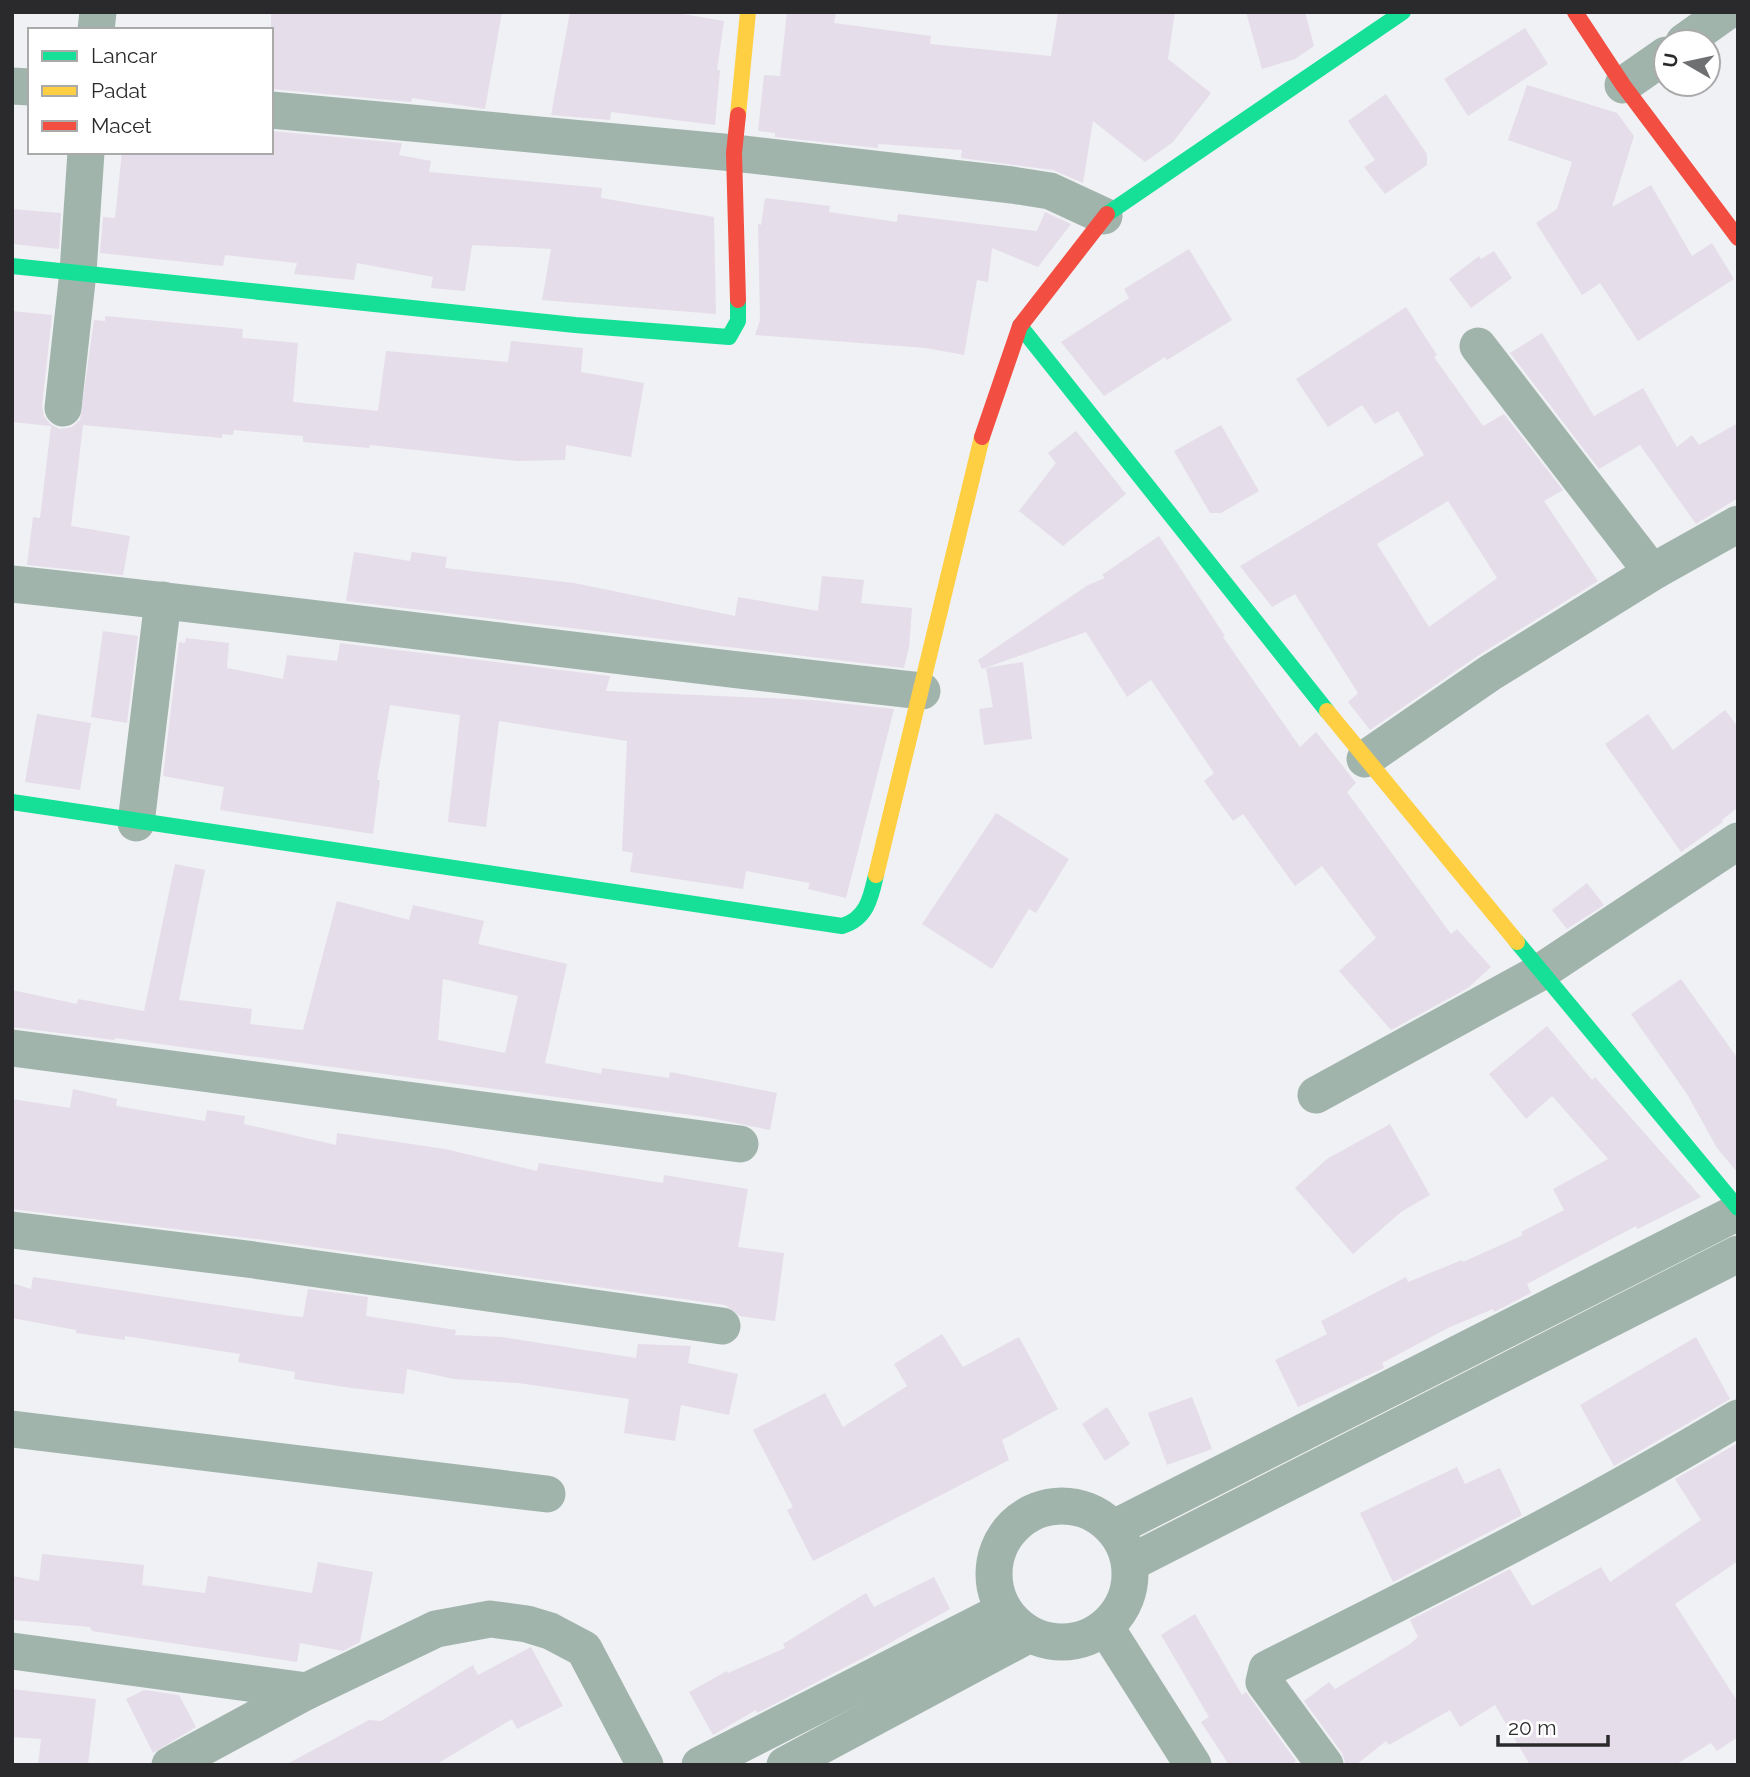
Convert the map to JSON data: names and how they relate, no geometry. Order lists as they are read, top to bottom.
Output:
{
  "legend": ["Lancar", "Padat", "Macet"],
  "scale_bar": "20 m",
  "north": "left"
}
